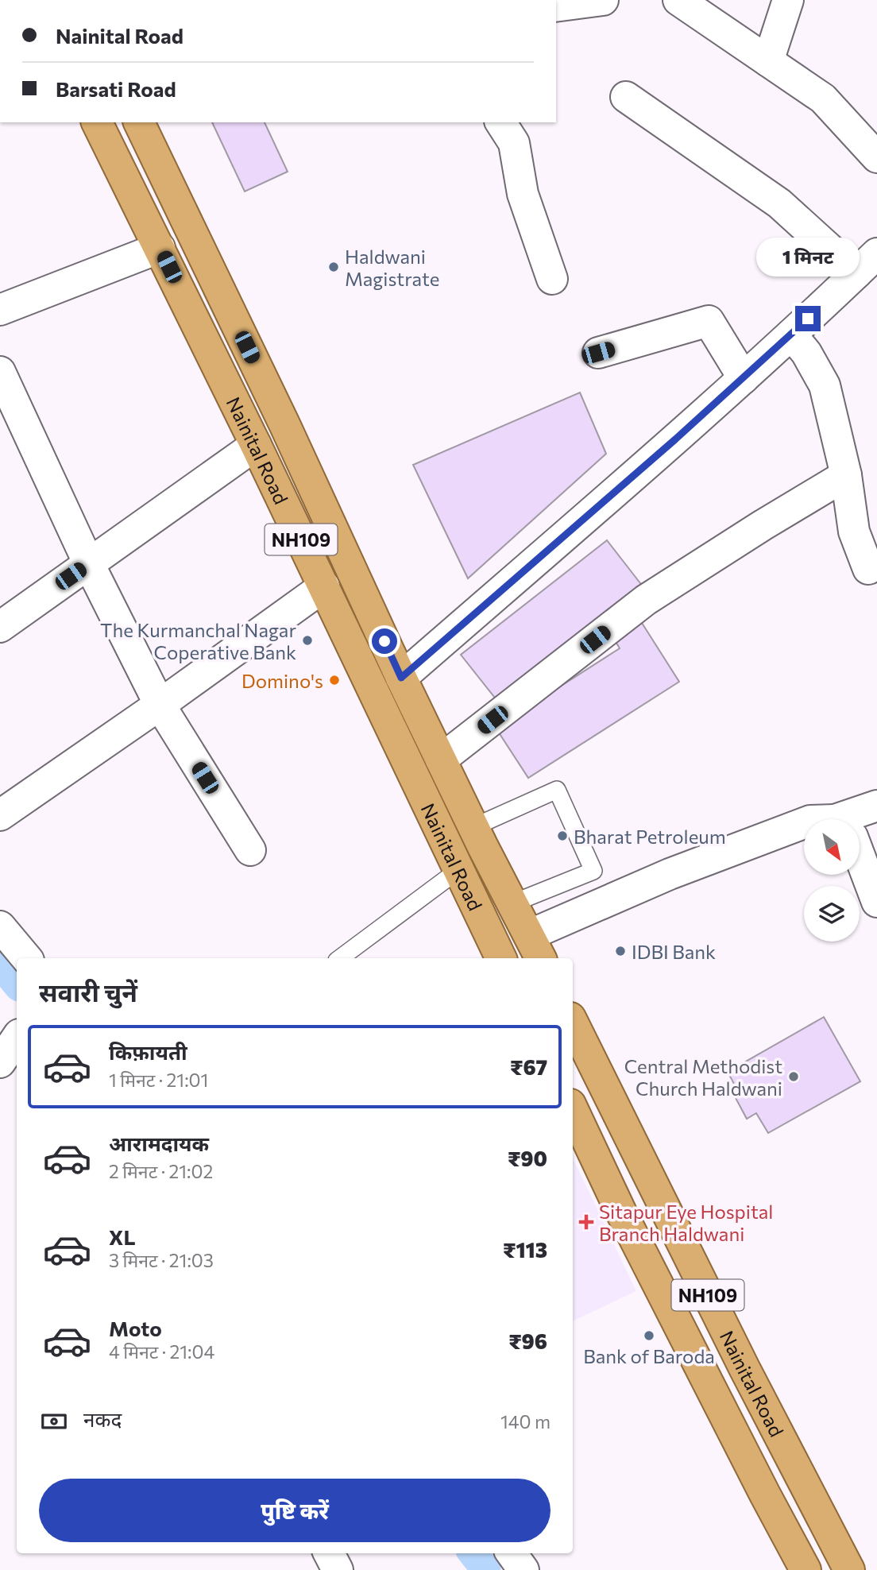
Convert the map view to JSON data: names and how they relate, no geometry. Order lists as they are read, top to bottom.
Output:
{
  "streets": {
    "highway": ["Nainital Road", "NH109"]
  },
  "places": {
    "other": [
      "Haldwani Magistrate",
      "The Kurmanchal Nagar Coperative Bank",
      "Domino's",
      "Bharat Petroleum",
      "IDBI Bank",
      "Central Methodist Church Haldwani",
      "Bank of Baroda"
    ],
    "health": ["Sitapur Eye Hospital Branch Haldwani"]
  },
  "north": "bottom right",
  "page": {
    "banner": ["Nainital Road", "Barsati Road"],
    "bubble": "1 मिनट",
    "heading": "सवारी चुनें",
    "list": [
      {
        "name": "किफ़ायती",
        "note": "1 मिनट · 21:01",
        "value": "₹67"
      },
      {
        "name": "आरामदायक",
        "note": "2 मिनट · 21:02",
        "value": "₹90"
      },
      {
        "name": "XL",
        "note": "3 मिनट · 21:03",
        "value": "₹113"
      },
      {
        "name": "Moto",
        "note": "4 मिनट · 21:04",
        "value": "₹96"
      }
    ],
    "pay": ["नकद", "140 m"],
    "buttons": "पुष्टि करें"
  }
}
